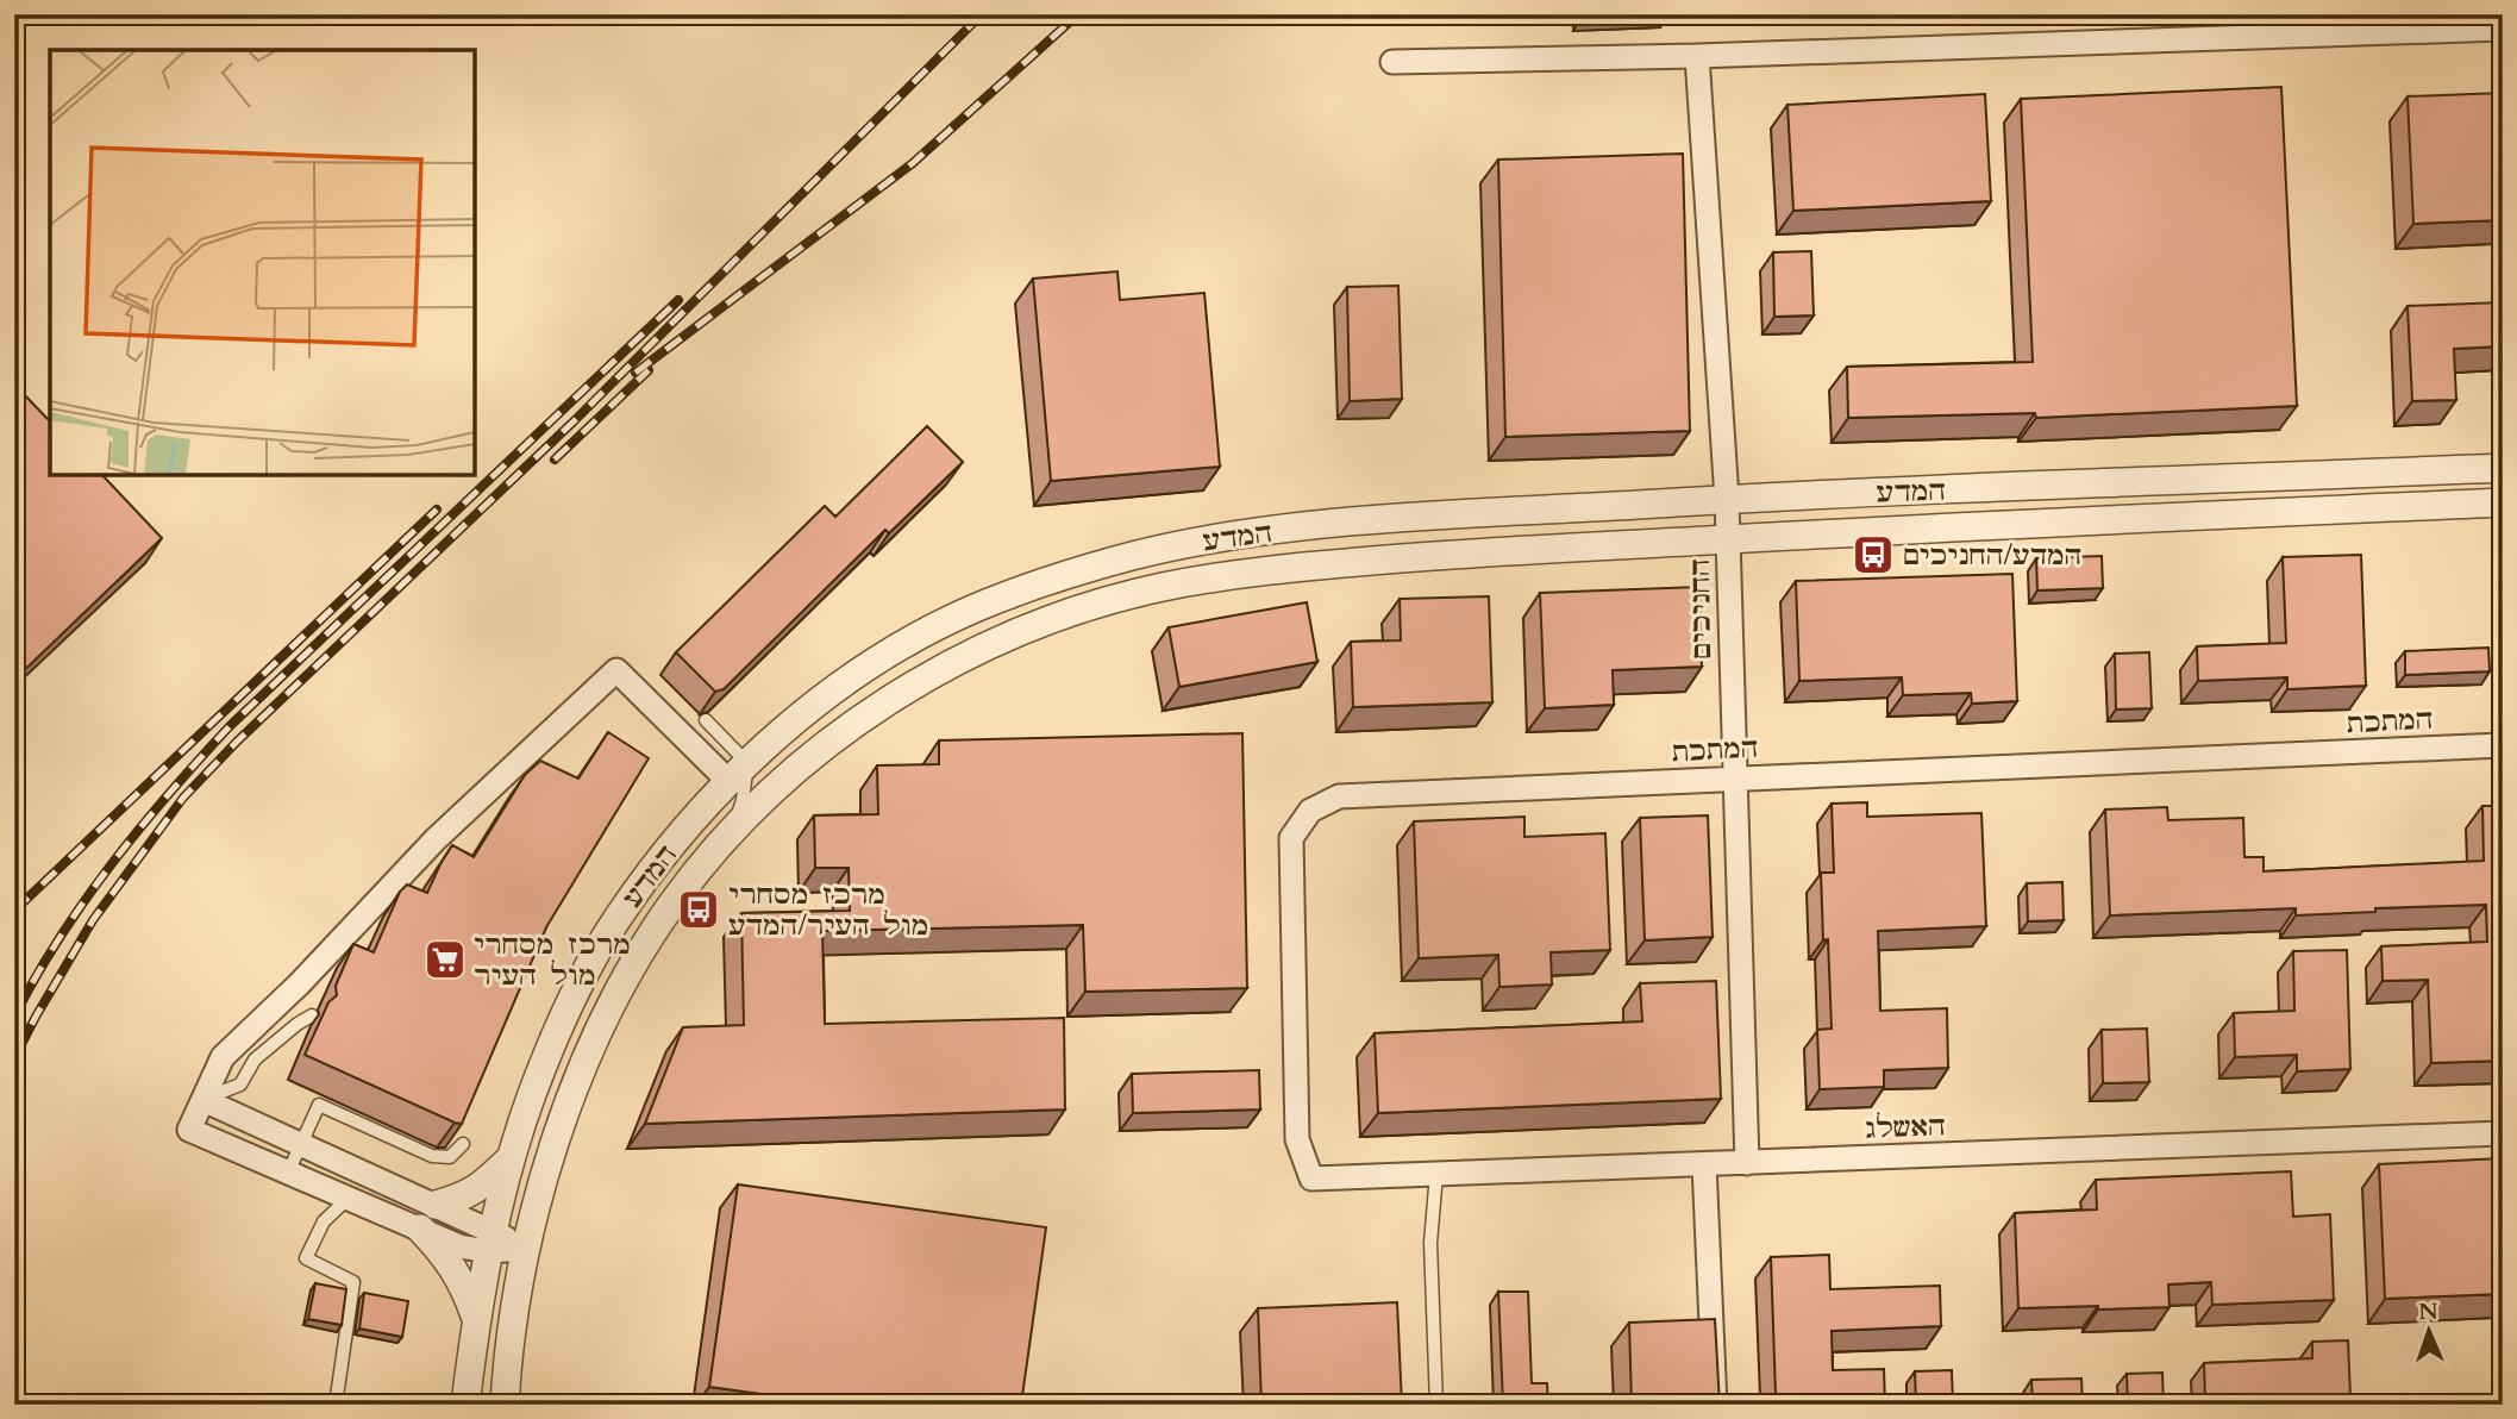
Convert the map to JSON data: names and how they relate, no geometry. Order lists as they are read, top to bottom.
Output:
{
  "streets": {
    "street": [
      "המדע",
      "החניכים",
      "המתכת",
      "האשלג"
    ]
  },
  "crossings": [
    ["המדע", "החניכים"],
    ["החניכים", "המתכת"],
    ["החניכים", "האשלג"],
    ["המתכת", "האשלג"]
  ],
  "places": {
    "bus stop": ["המדע/החניכים", "מרכז מסחרי מול העיר/המדע"],
    "supermarket": ["מרכז מסחרי מול העיר"]
  },
  "north": "top"
}
